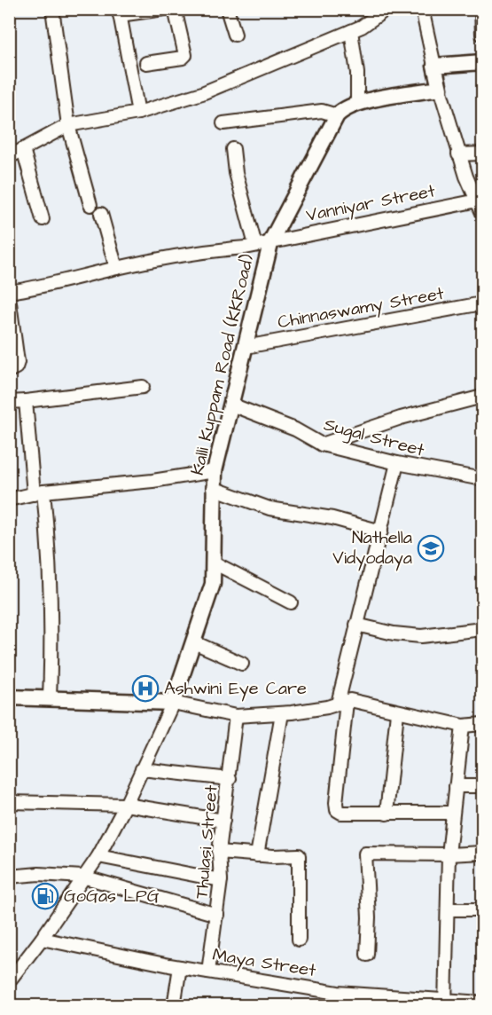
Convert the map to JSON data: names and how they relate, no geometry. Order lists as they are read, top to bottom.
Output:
{
  "streets": {
    "main road": ["Kalli Kuppam Road (KKRoad)"],
    "street": [
      "Vanniyar Street",
      "Chinnaswamy Street",
      "Sugal Street",
      "Thulasi Street",
      "Maya Street"
    ]
  },
  "crossings": [
    ["Vanniyar Street", "Kalli Kuppam Road (KKRoad)"],
    ["Chinnaswamy Street", "Kalli Kuppam Road (KKRoad)"],
    ["Kalli Kuppam Road (KKRoad)", "Sugal Street"],
    ["Kalli Kuppam Road (KKRoad)", "Maya Street"],
    ["Thulasi Street", "Maya Street"]
  ],
  "places": {
    "school or university": ["Nathella Vidyodaya"],
    "hospital": ["Ashwini Eye Care"],
    "fuel station": ["GoGas LPG"]
  }
}
